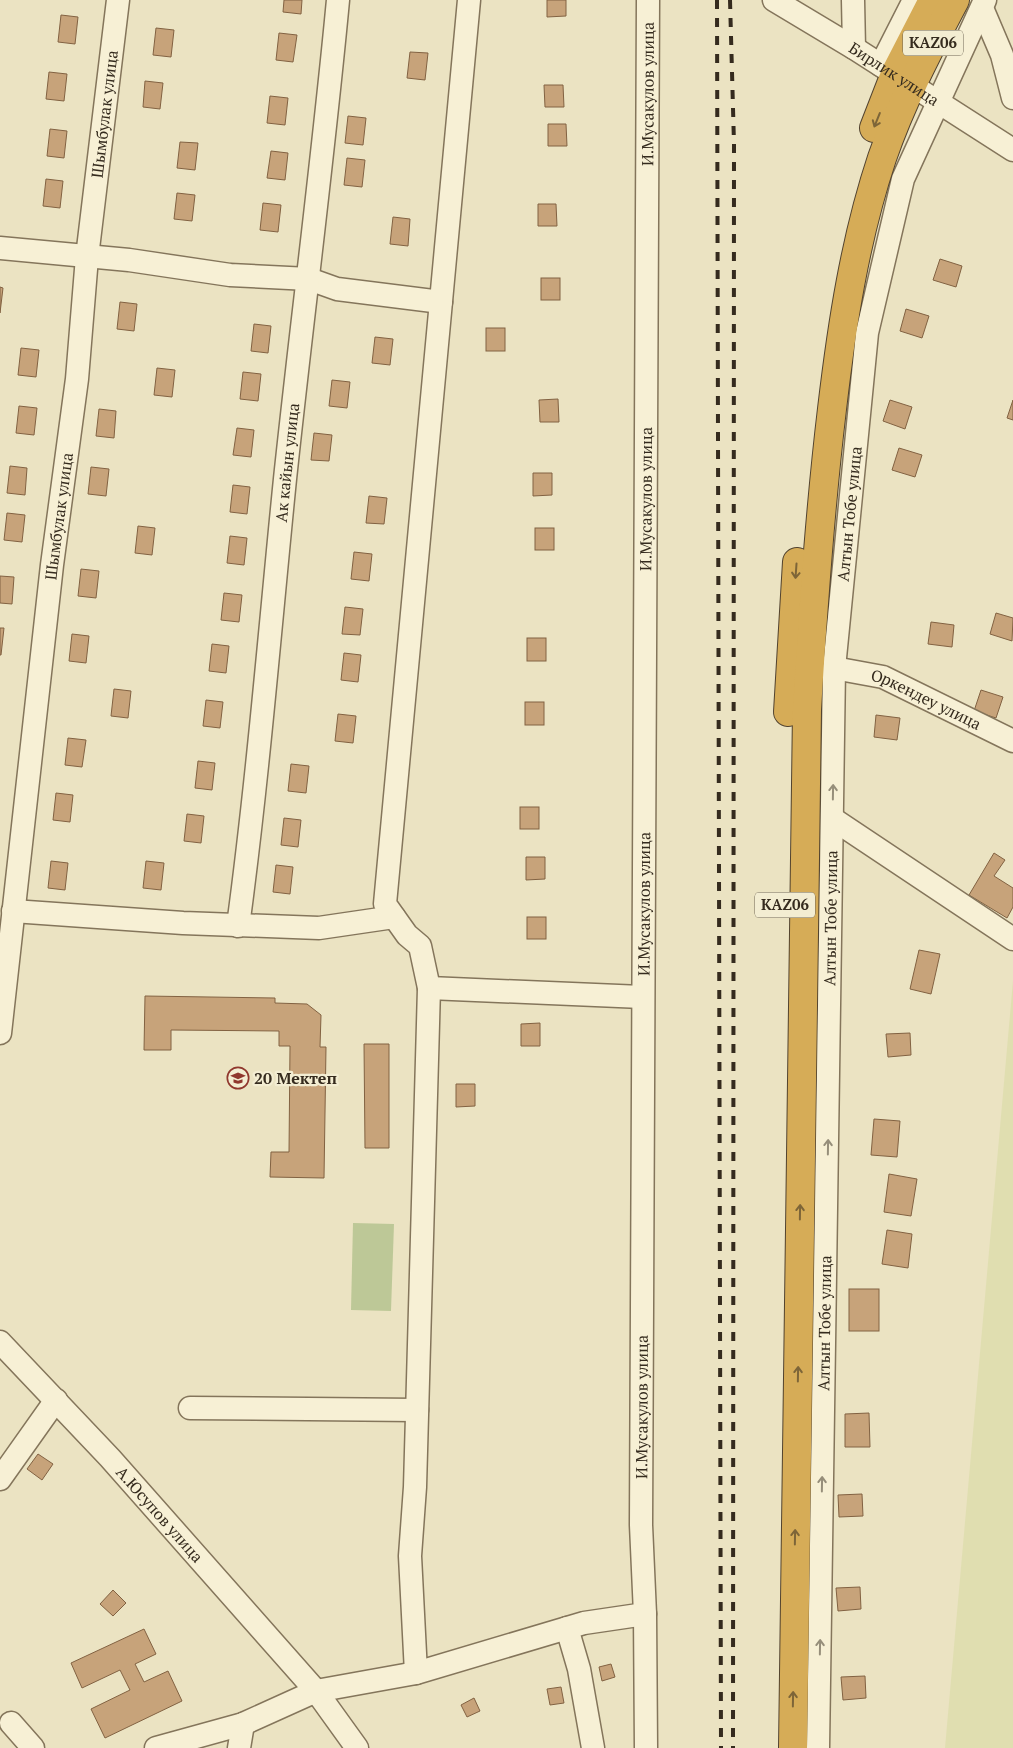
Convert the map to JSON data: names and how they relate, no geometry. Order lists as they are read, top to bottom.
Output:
{
  "streets": {
    "highway": ["KАZ06"],
    "street": [
      "Бирлик улица",
      "И.Мусакулов улица",
      "Шымбулак улица",
      "Ак кайын улица",
      "Алтын Тобе улица",
      "Оркендеу улица",
      "А.Юсупов улица"
    ]
  },
  "crossings": [
    ["KАZ06", "Бирлик улица"],
    ["Бирлик улица", "Алтын Тобе улица"],
    ["Алтын Тобе улица", "Оркендеу улица"]
  ],
  "one_way": ["Алтын Тобе улица"],
  "places": {
    "school or university": ["20 Мектеп"]
  }
}
